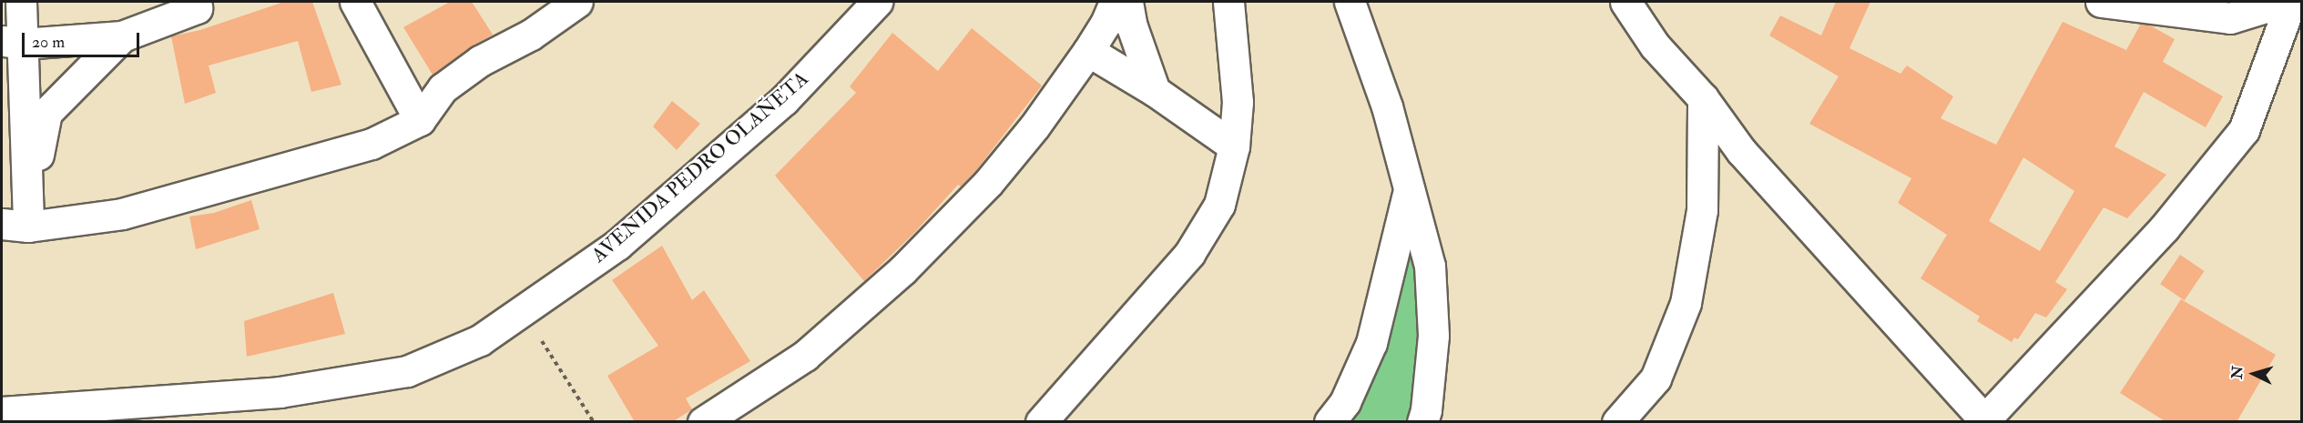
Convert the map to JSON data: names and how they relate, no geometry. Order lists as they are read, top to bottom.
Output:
{
  "streets": {
    "street": ["AVENIDA PEDRO OLAÑETA"]
  },
  "scale_bar": "20 m",
  "north": "left"
}
